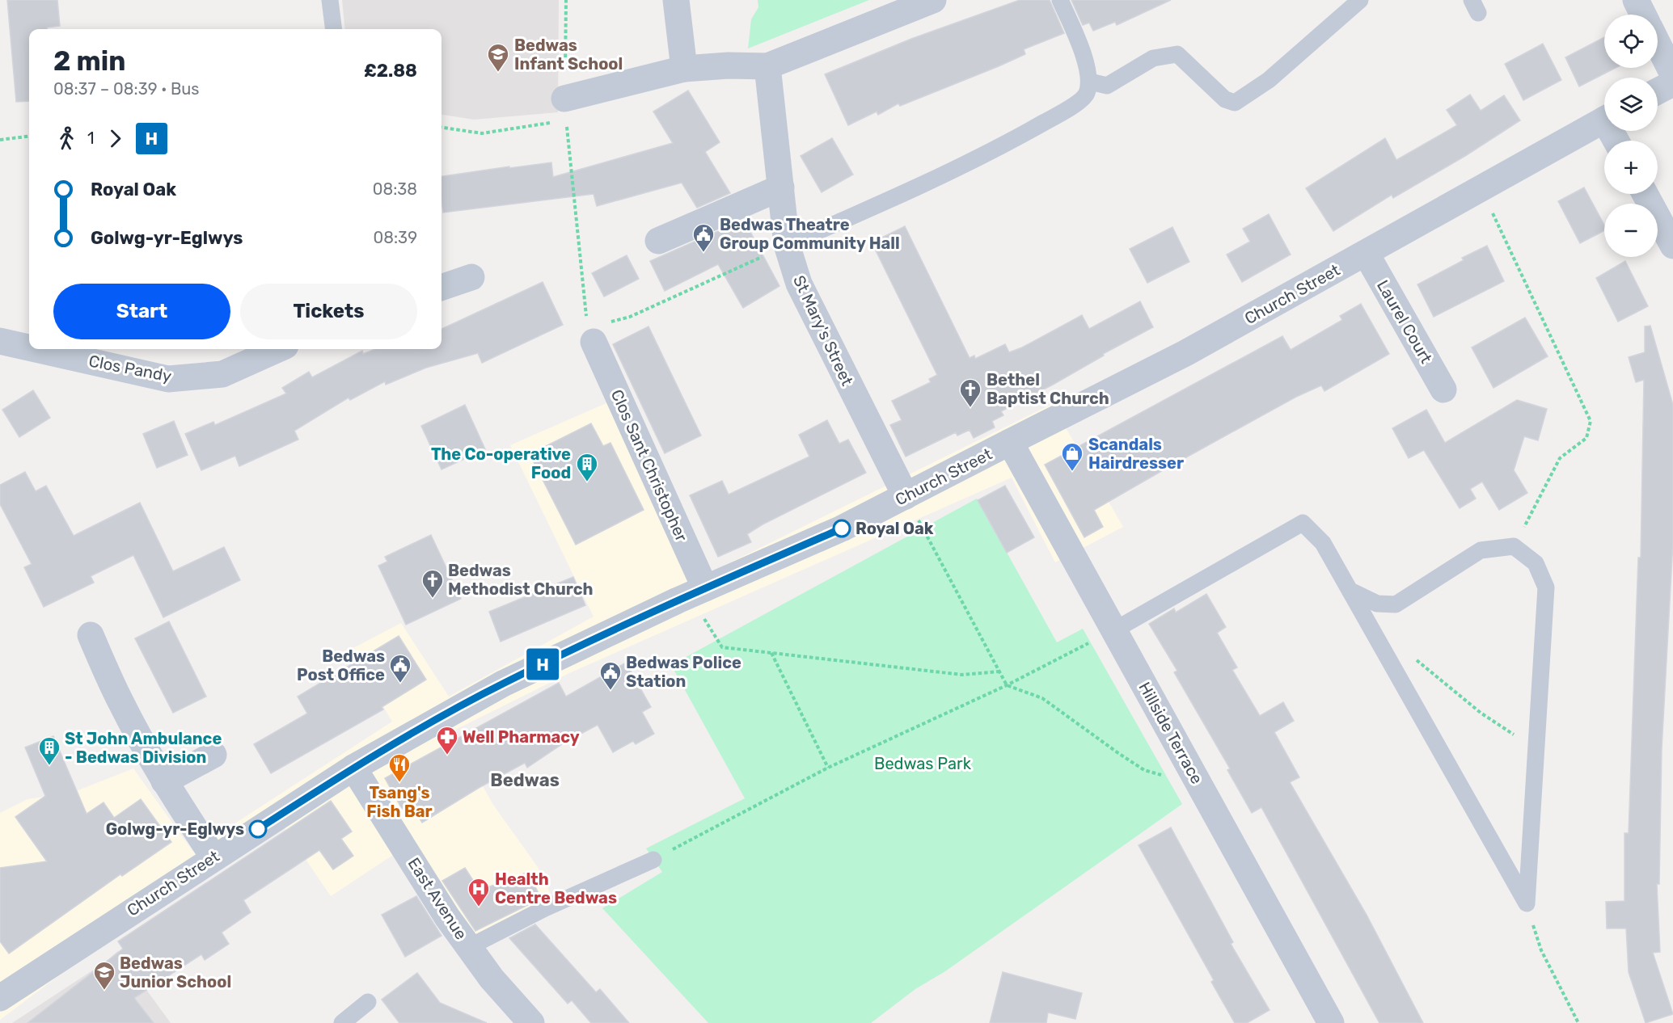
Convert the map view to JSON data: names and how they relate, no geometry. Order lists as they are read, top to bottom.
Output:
{
  "streets": {
    "street": [
      "Church Street",
      "Laurel Court",
      "St Mary's Street",
      "Clos Pandy",
      "Clos Sant Christopher",
      "Hillside Terrace",
      "East Avenue"
    ]
  },
  "crossings": [
    ["Church Street", "Laurel Court"],
    ["Church Street", "St Mary's Street"],
    ["Church Street", "Clos Sant Christopher"],
    ["Church Street", "Hillside Terrace"],
    ["Church Street", "East Avenue"]
  ],
  "districts": ["Bedwas"],
  "parks": ["Bedwas Park"],
  "places": {
    "school or university": ["Bedwas Infant School", "Bedwas Junior School"],
    "public building": ["Bedwas Theatre Group Community Hall", "Bedwas Post Office", "Bedwas Police Station"],
    "church": ["Bethel Baptist Church", "Bedwas Methodist Church"],
    "shop": ["Scandals Hairdresser"],
    "building": ["The Co-operative Food", "St John Ambulance - Bedwas Division"],
    "other": ["Royal Oak", "Golwg-yr-Eglwys"],
    "pharmacy": ["Well Pharmacy"],
    "restaurant": ["Tsang's Fish Bar"],
    "hospital": ["Health Centre Bedwas"]
  },
  "lines": ["bus line H"],
  "page": {
    "on_map": "H",
    "map_buttons": ["+", "−"],
    "heading": ["2 min", "08:37 – 08:39 · Bus", "£2.88"],
    "legs": ["1", "H"],
    "list": [
      {
        "name": "Royal Oak",
        "value": "08:38"
      },
      {
        "name": "Golwg-yr-Eglwys",
        "value": "08:39"
      }
    ],
    "buttons": ["Start", "Tickets"]
  }
}
